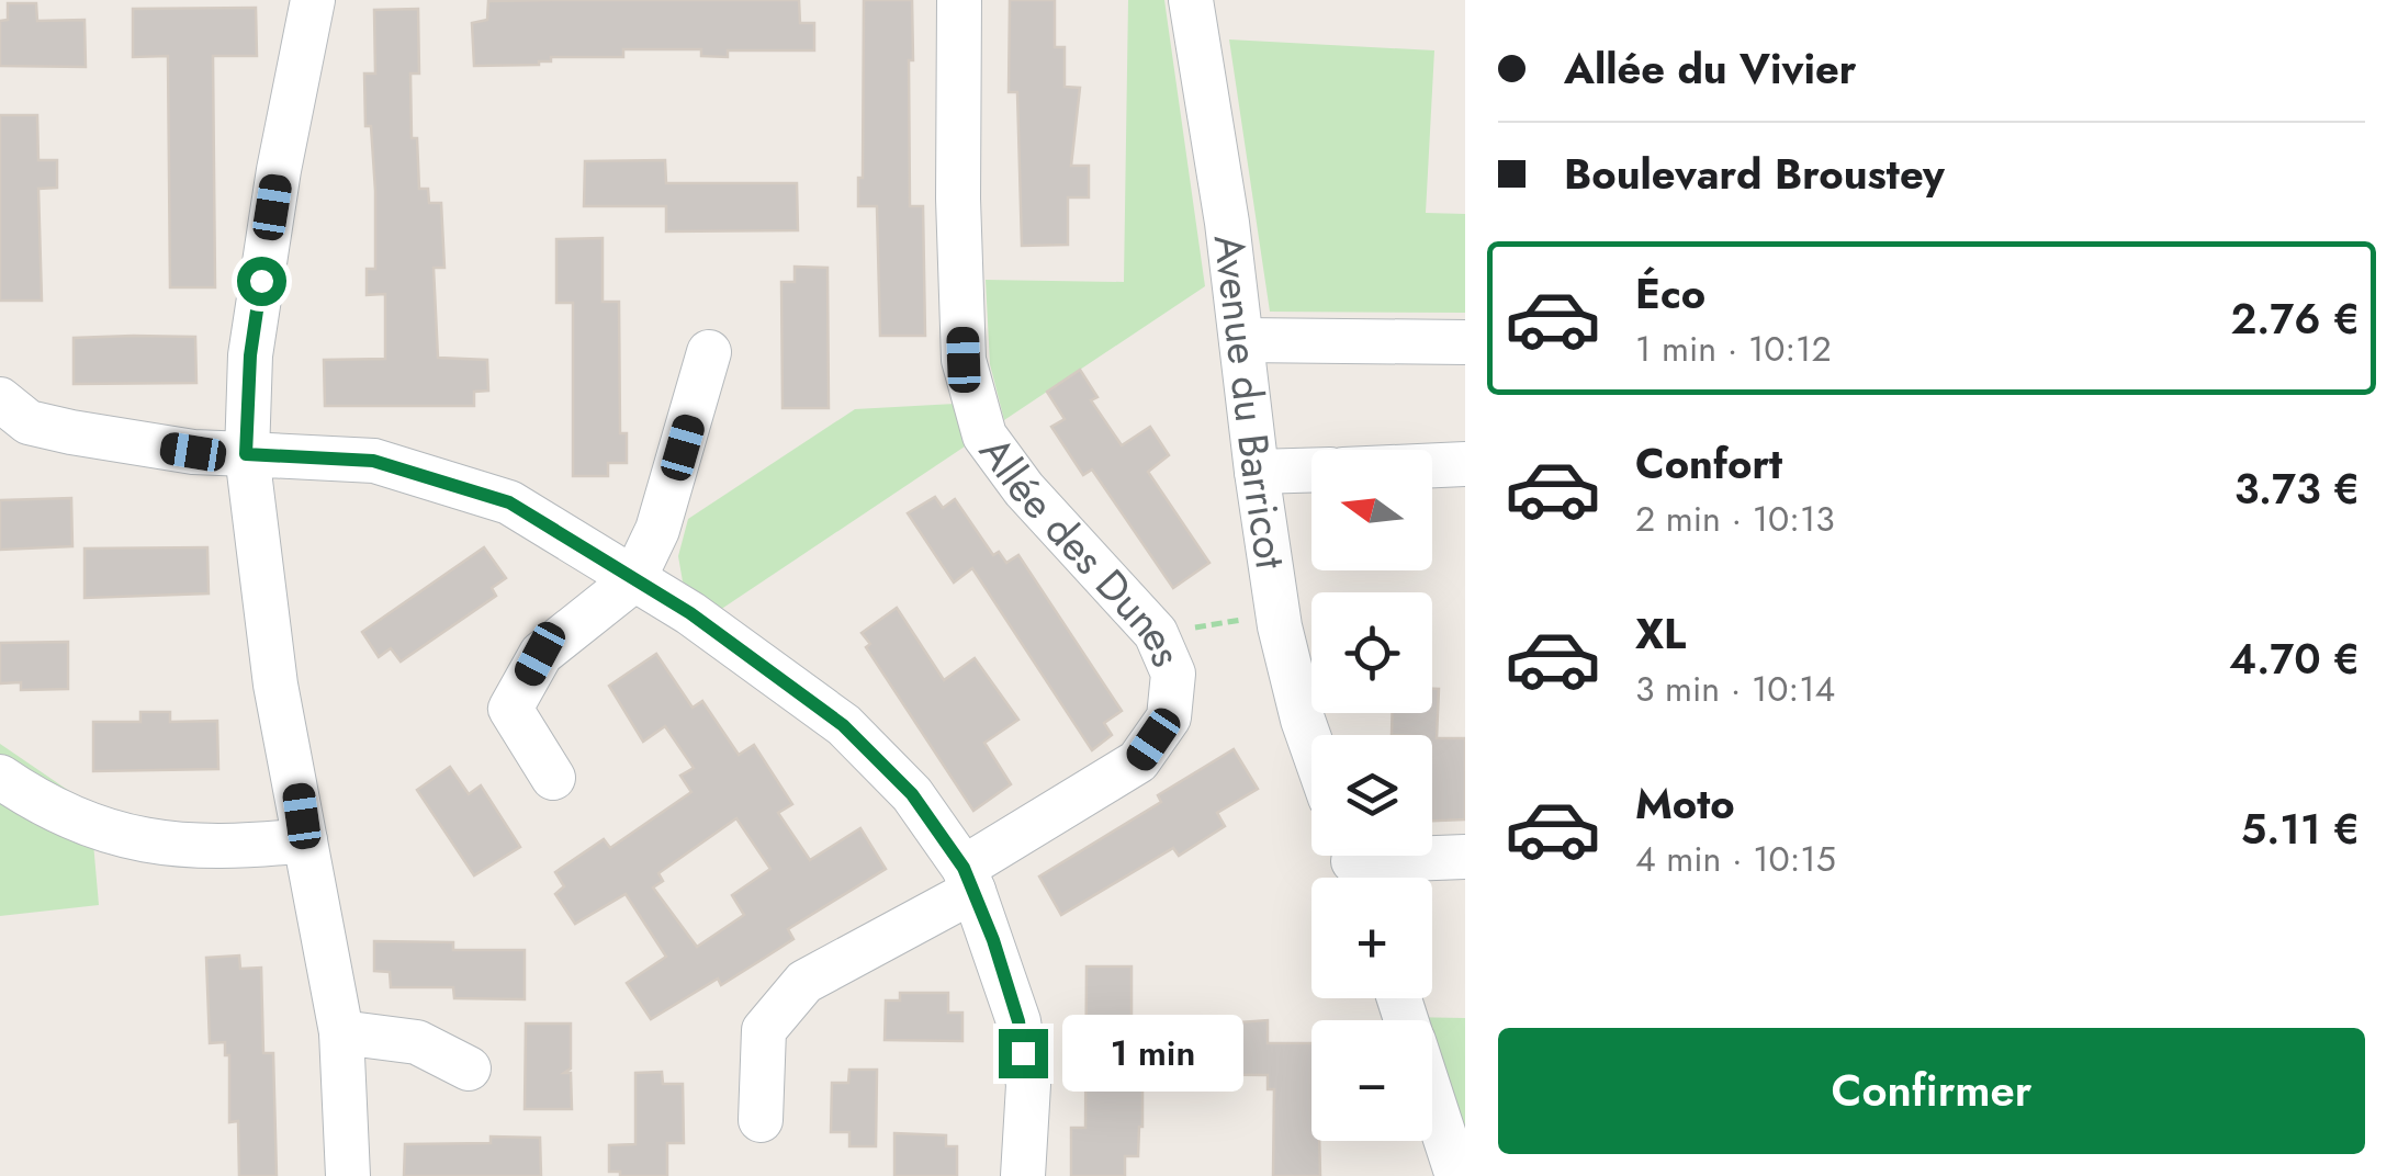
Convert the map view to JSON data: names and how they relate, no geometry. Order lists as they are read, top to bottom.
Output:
{
  "streets": {
    "street": ["Avenue du Barricot", "Allée des Dunes"]
  },
  "north": "left",
  "page": {
    "banner": ["Allée du Vivier", "Boulevard Broustey"],
    "list": [
      {
        "name": "Éco",
        "note": "1 min · 10:12",
        "value": "2.76 €"
      },
      {
        "name": "Confort",
        "note": "2 min · 10:13",
        "value": "3.73 €"
      },
      {
        "name": "XL",
        "note": "3 min · 10:14",
        "value": "4.70 €"
      },
      {
        "name": "Moto",
        "note": "4 min · 10:15",
        "value": "5.11 €"
      }
    ],
    "map_buttons": ["+", "−"],
    "buttons": "Confirmer",
    "bubble": "1 min"
  }
}
